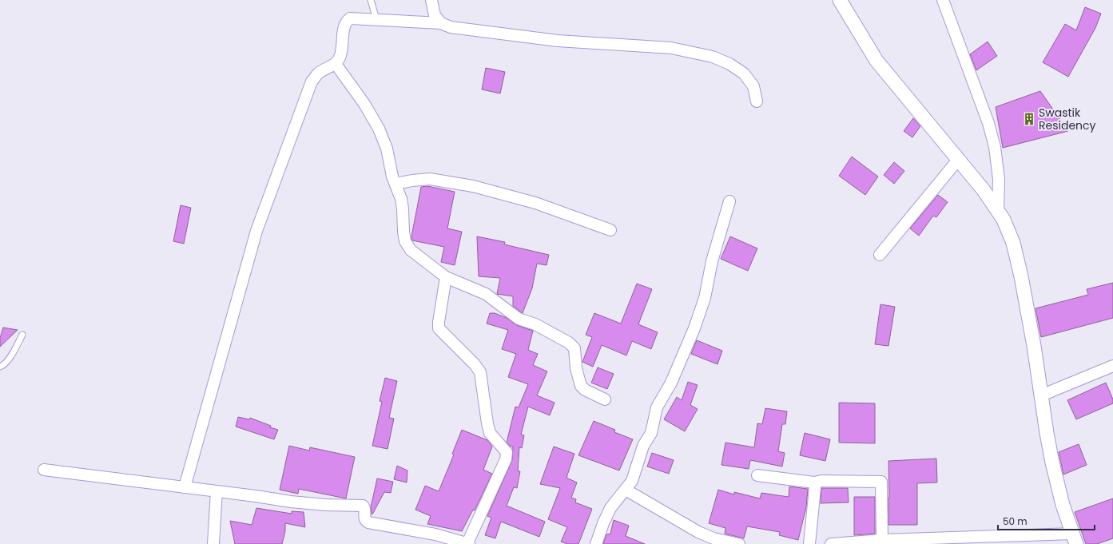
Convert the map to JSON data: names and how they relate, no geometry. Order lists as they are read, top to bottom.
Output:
{
  "places": {
    "building": ["Swastik Residency"]
  },
  "scale_bar": "50 m"
}
